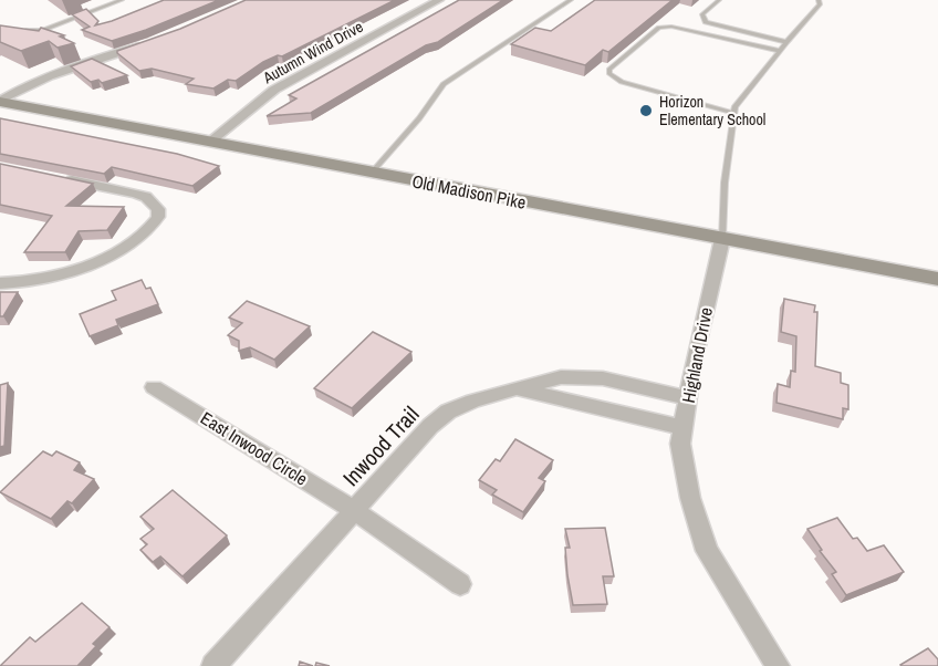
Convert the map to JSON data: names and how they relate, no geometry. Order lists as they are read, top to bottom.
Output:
{
  "streets": {
    "main road": ["Old Madison Pike"],
    "street": [
      "Autumn Wind Drive",
      "Highland Drive",
      "Inwood Trail",
      "East Inwood Circle"
    ]
  },
  "crossings": [
    ["Autumn Wind Drive", "Old Madison Pike"],
    ["Old Madison Pike", "Highland Drive"],
    ["Highland Drive", "Inwood Trail"],
    ["Inwood Trail", "East Inwood Circle"]
  ],
  "places": ["Horizon Elementary School"]
}
